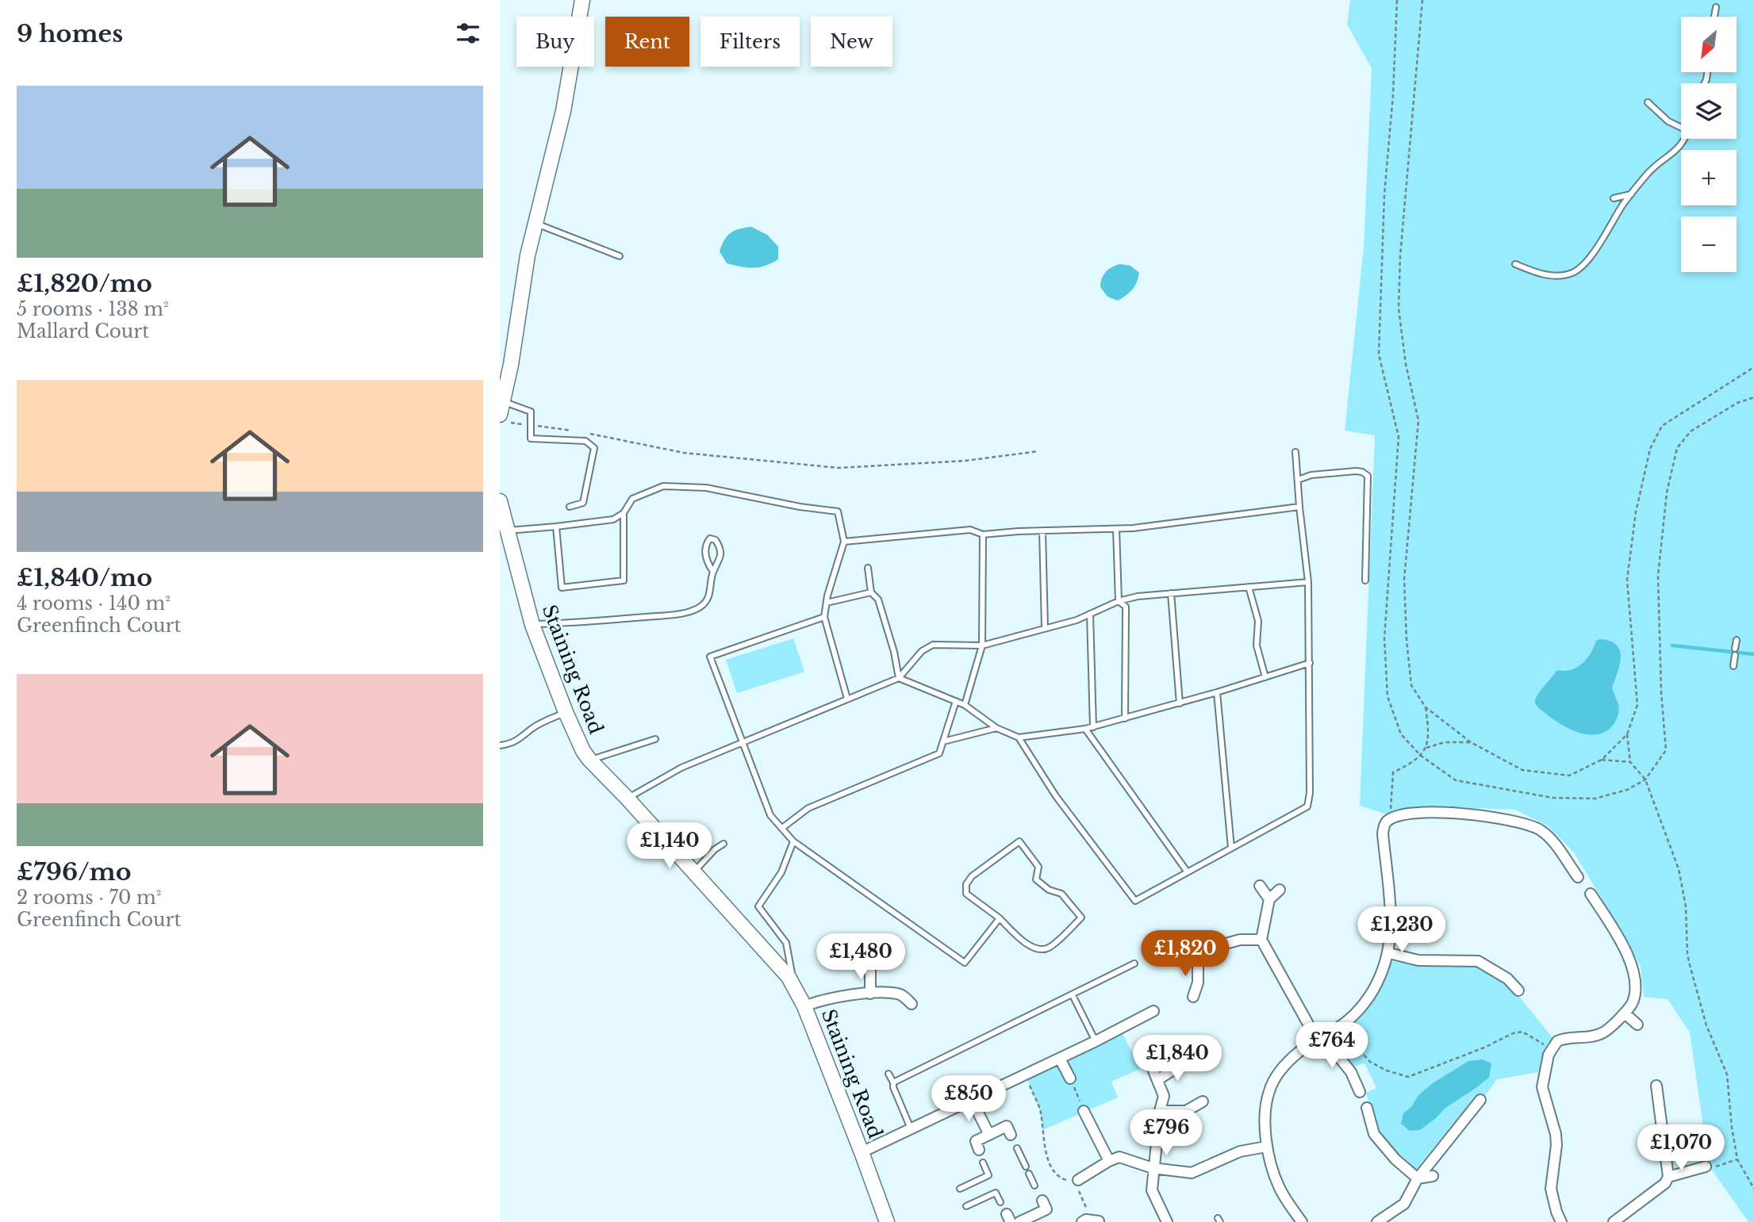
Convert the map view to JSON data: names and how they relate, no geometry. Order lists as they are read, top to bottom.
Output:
{
  "streets": {
    "street": ["Staining Road"]
  },
  "north": "bottom left",
  "page": {
    "heading": "9 homes",
    "map_buttons": ["+", "−"],
    "chip": [
      "Buy",
      "Rent",
      "Filters",
      "New"
    ],
    "list": [
      {
        "name": "£1,820/mo",
        "note": "5 rooms · 138 m² · Mallard Court"
      },
      {
        "name": "£1,840/mo",
        "note": "4 rooms · 140 m² · Greenfinch Court"
      },
      {
        "name": "£796/mo",
        "note": "2 rooms · 70 m² · Greenfinch Court"
      }
    ],
    "price": [
      "£1,140",
      "£1,230",
      "£1,820",
      "£1,480",
      "£764",
      "£1,840",
      "£850",
      "£796",
      "£1,070"
    ]
  }
}
